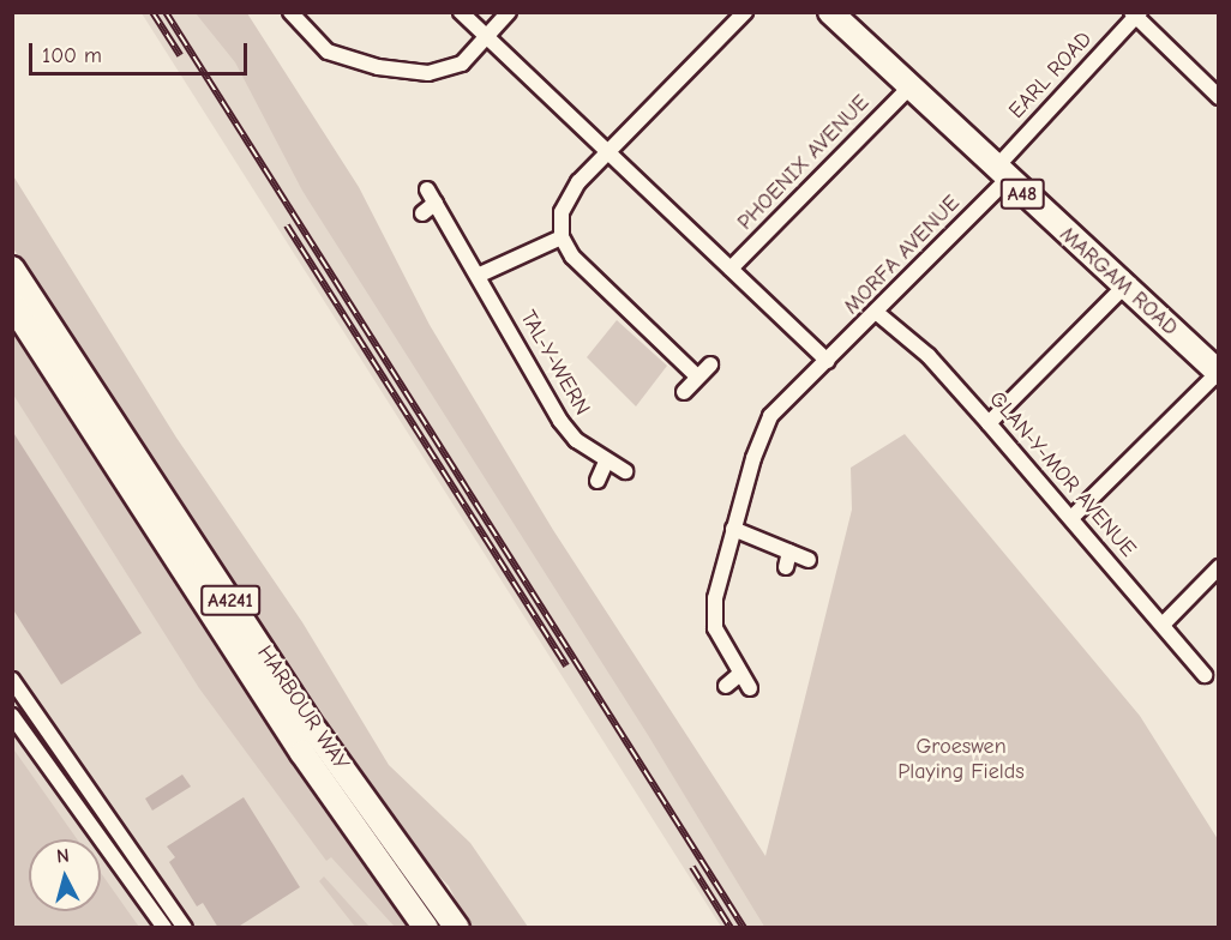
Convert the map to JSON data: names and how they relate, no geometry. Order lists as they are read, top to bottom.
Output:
{
  "streets": {
    "main road": [
      "A48",
      "MARGAM ROAD",
      "A4241",
      "HARBOUR WAY"
    ],
    "street": [
      "EARL ROAD",
      "PHOENIX AVENUE",
      "MORFA AVENUE",
      "TAL-Y-WERN",
      "GLAN-Y-MOR AVENUE"
    ]
  },
  "crossings": [
    ["EARL ROAD", "MORFA AVENUE"],
    ["EARL ROAD", "MARGAM ROAD"],
    ["PHOENIX AVENUE", "MARGAM ROAD"],
    ["MORFA AVENUE", "MARGAM ROAD"],
    ["MORFA AVENUE", "GLAN-Y-MOR AVENUE"]
  ],
  "parks": ["Groeswen Playing Fields"],
  "scale_bar": "100 m",
  "north": "top"
}
